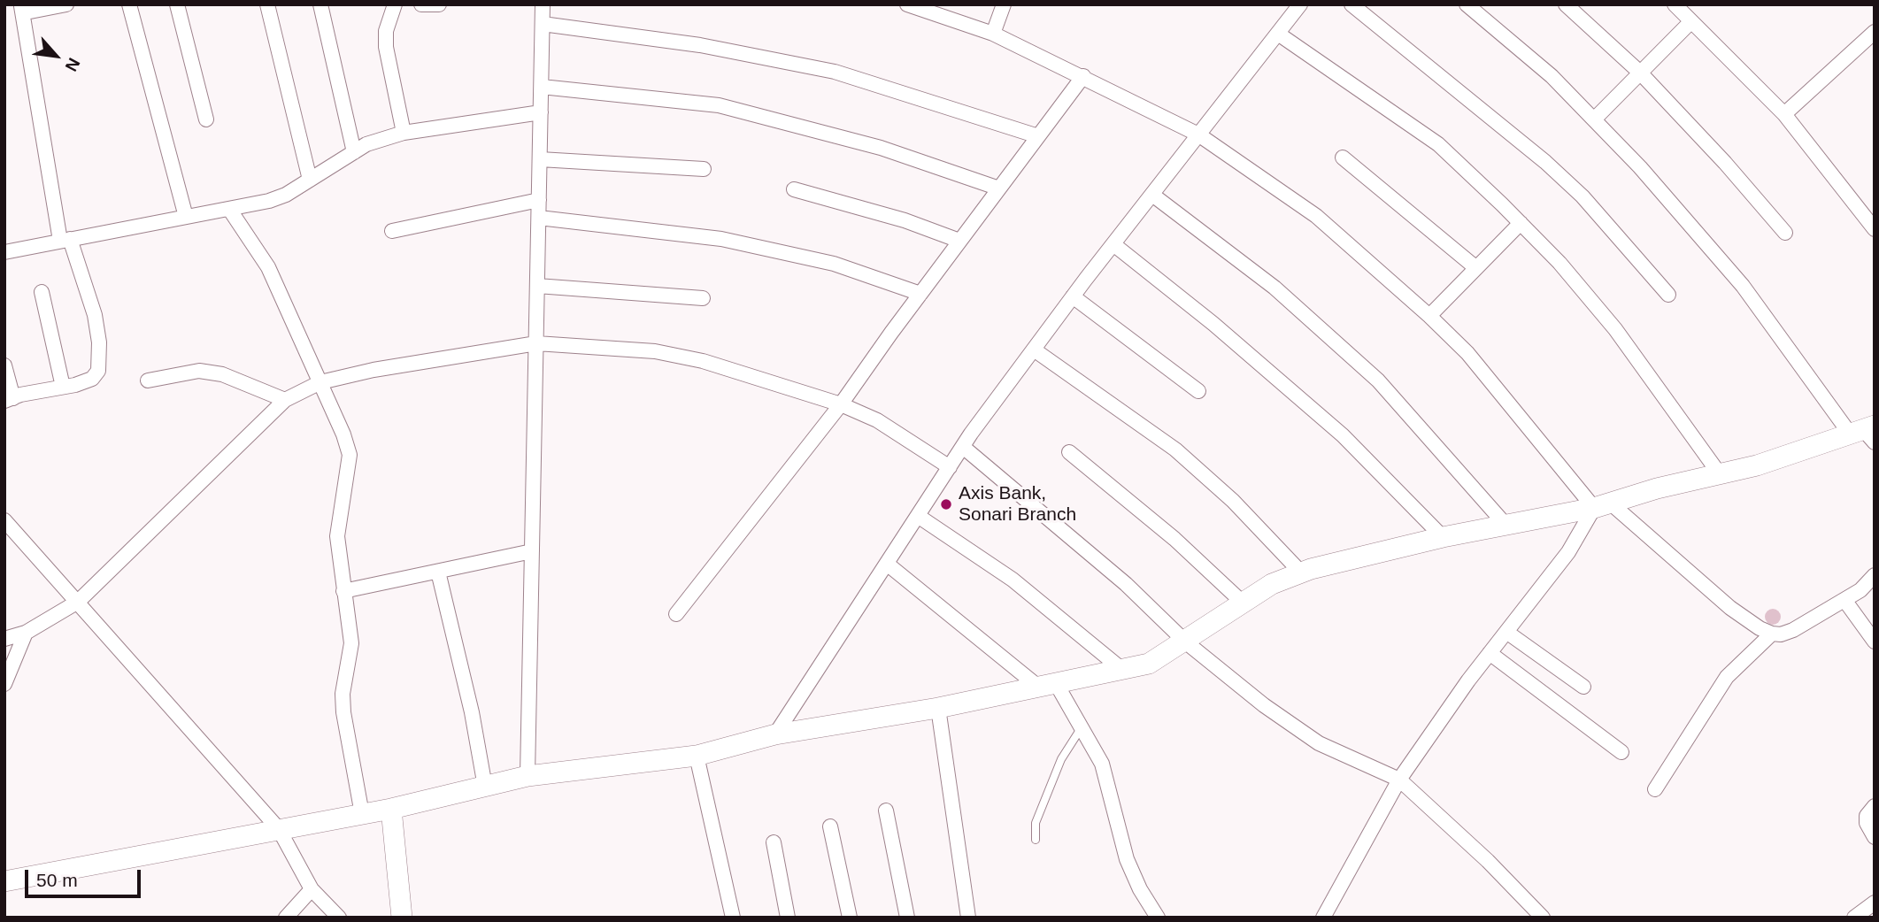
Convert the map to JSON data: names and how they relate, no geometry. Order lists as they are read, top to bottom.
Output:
{
  "places": ["Axis Bank, Sonari Branch"],
  "scale_bar": "50 m",
  "north": "bottom right"
}
